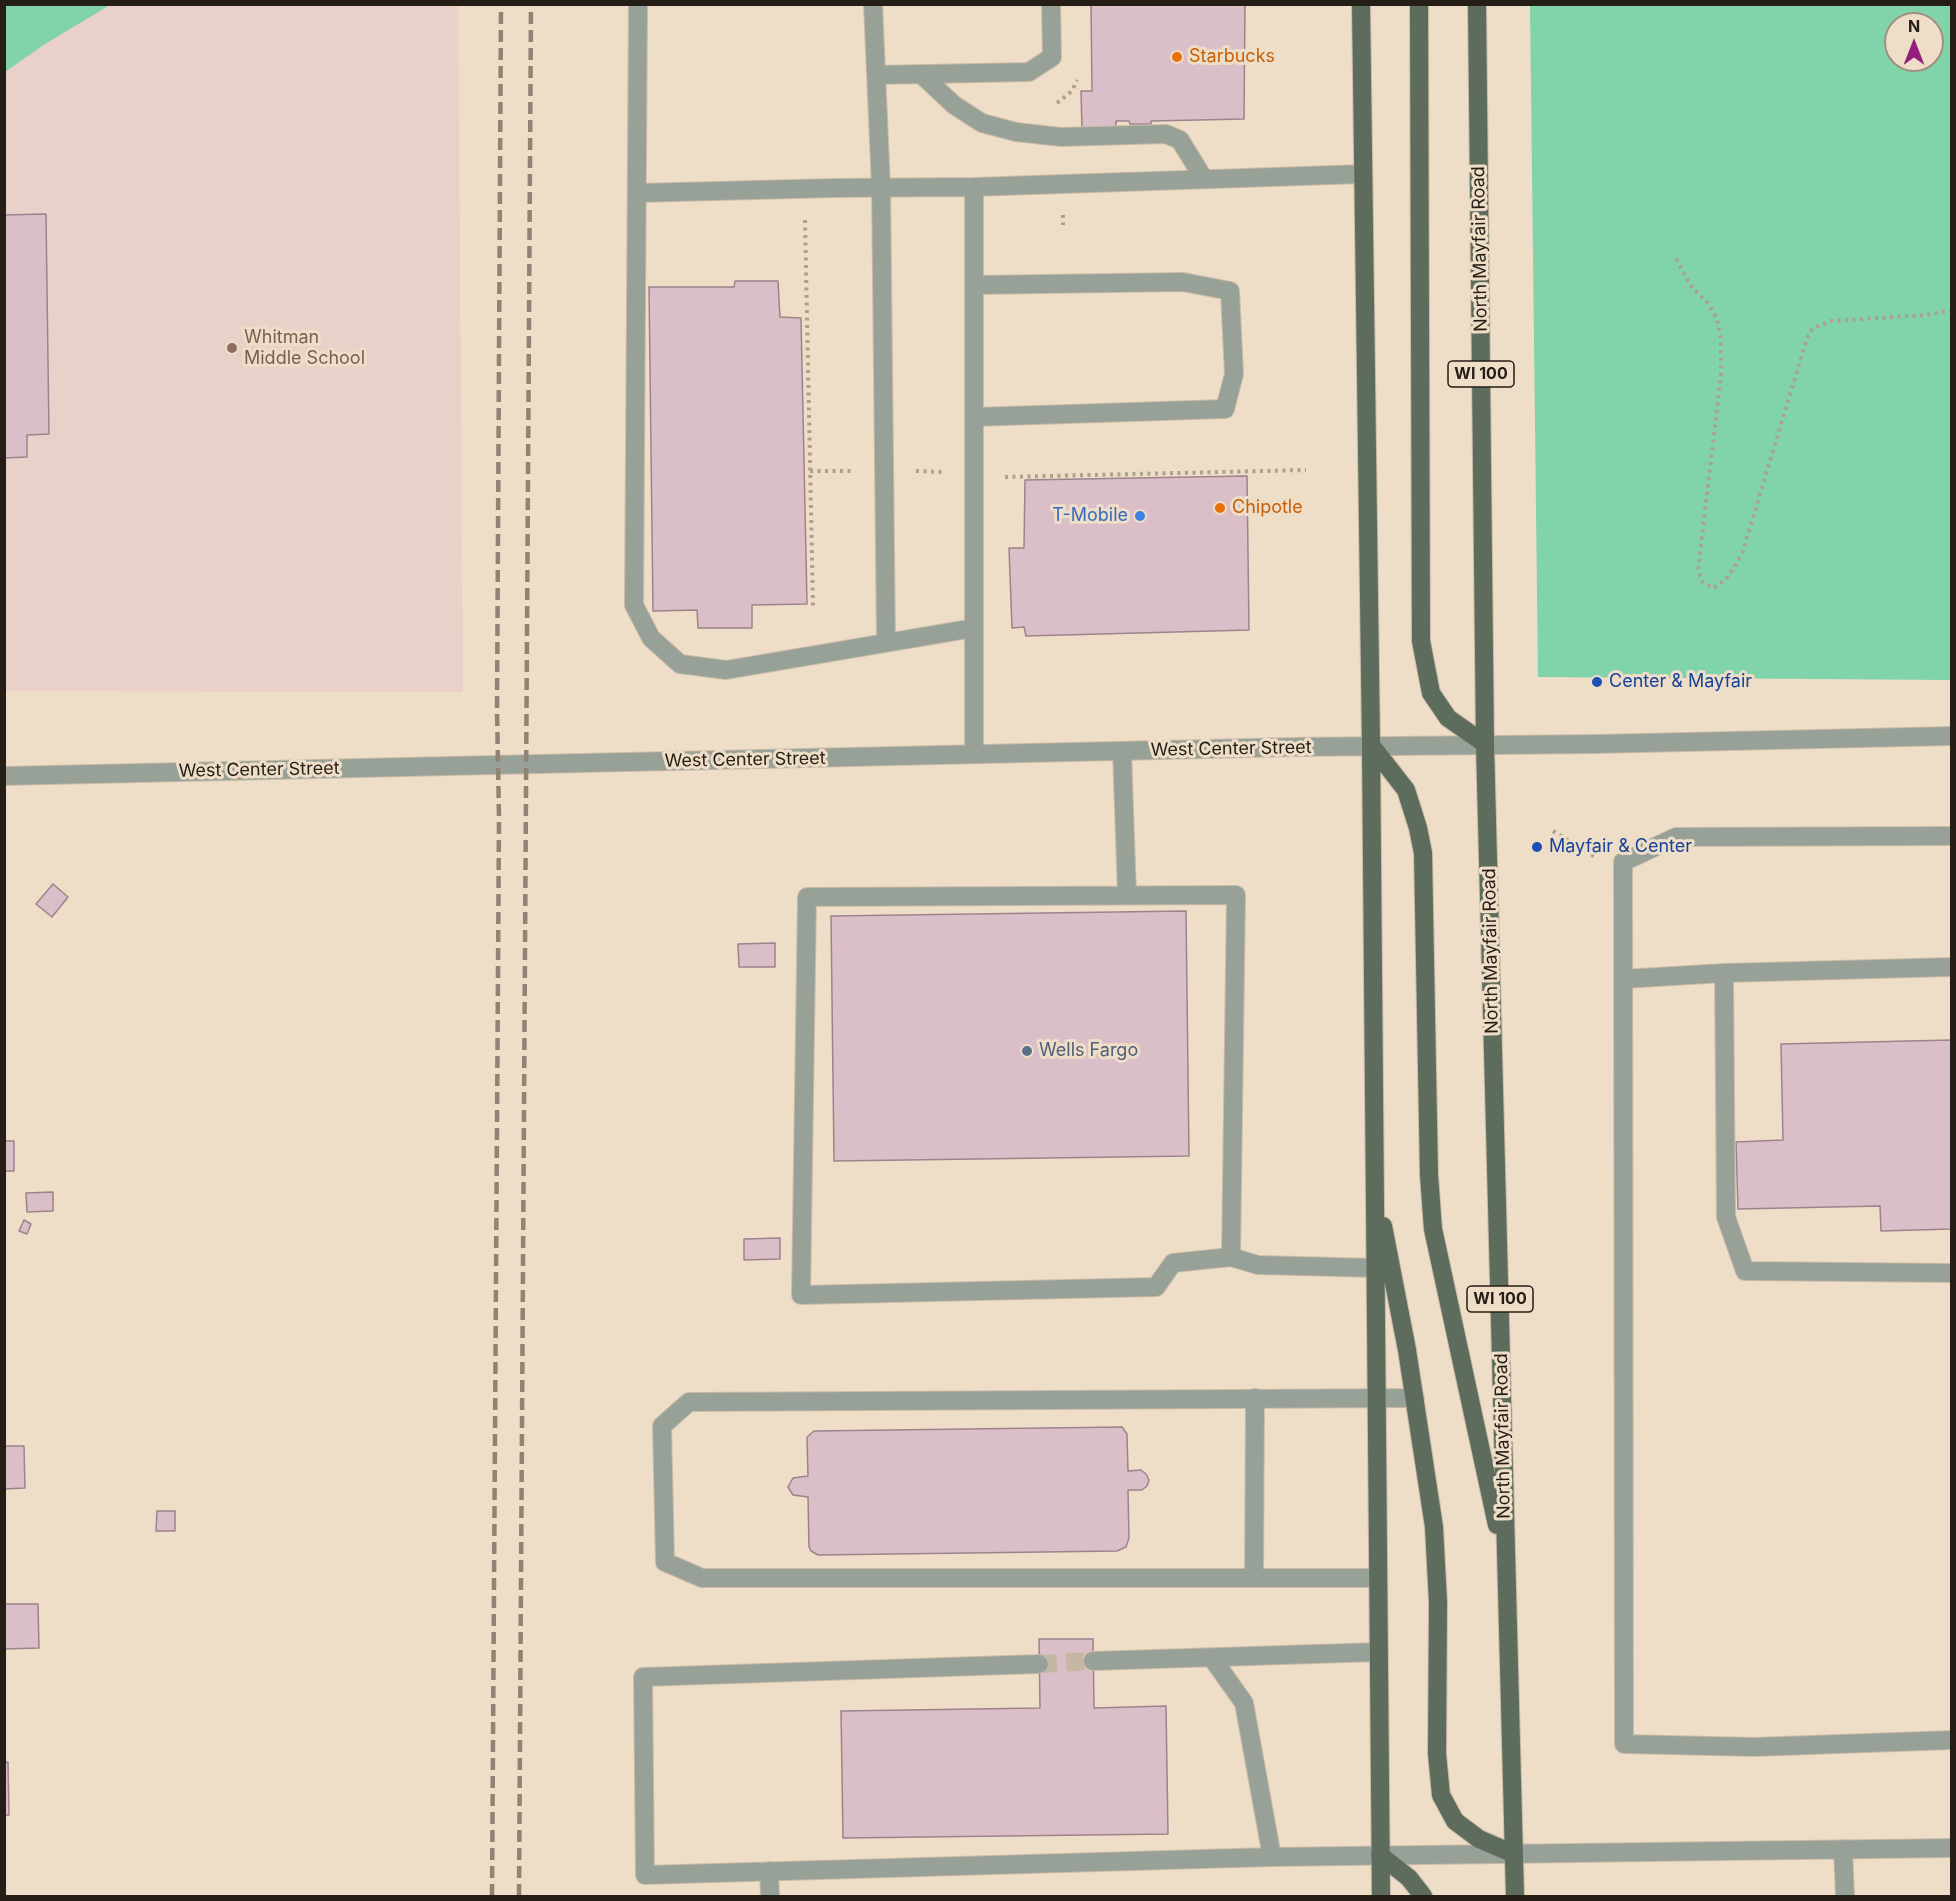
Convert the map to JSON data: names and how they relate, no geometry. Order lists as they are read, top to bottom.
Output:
{
  "streets": {
    "main road": ["North Mayfair Road", "WI 100"],
    "street": ["West Center Street"]
  },
  "crossings": [
    ["North Mayfair Road", "West Center Street"]
  ],
  "places": [
    "Starbucks",
    "Whitman Middle School",
    "Chipotle",
    "T-Mobile",
    "Center & Mayfair",
    "Mayfair & Center",
    "Wells Fargo"
  ],
  "north": "top"
}
